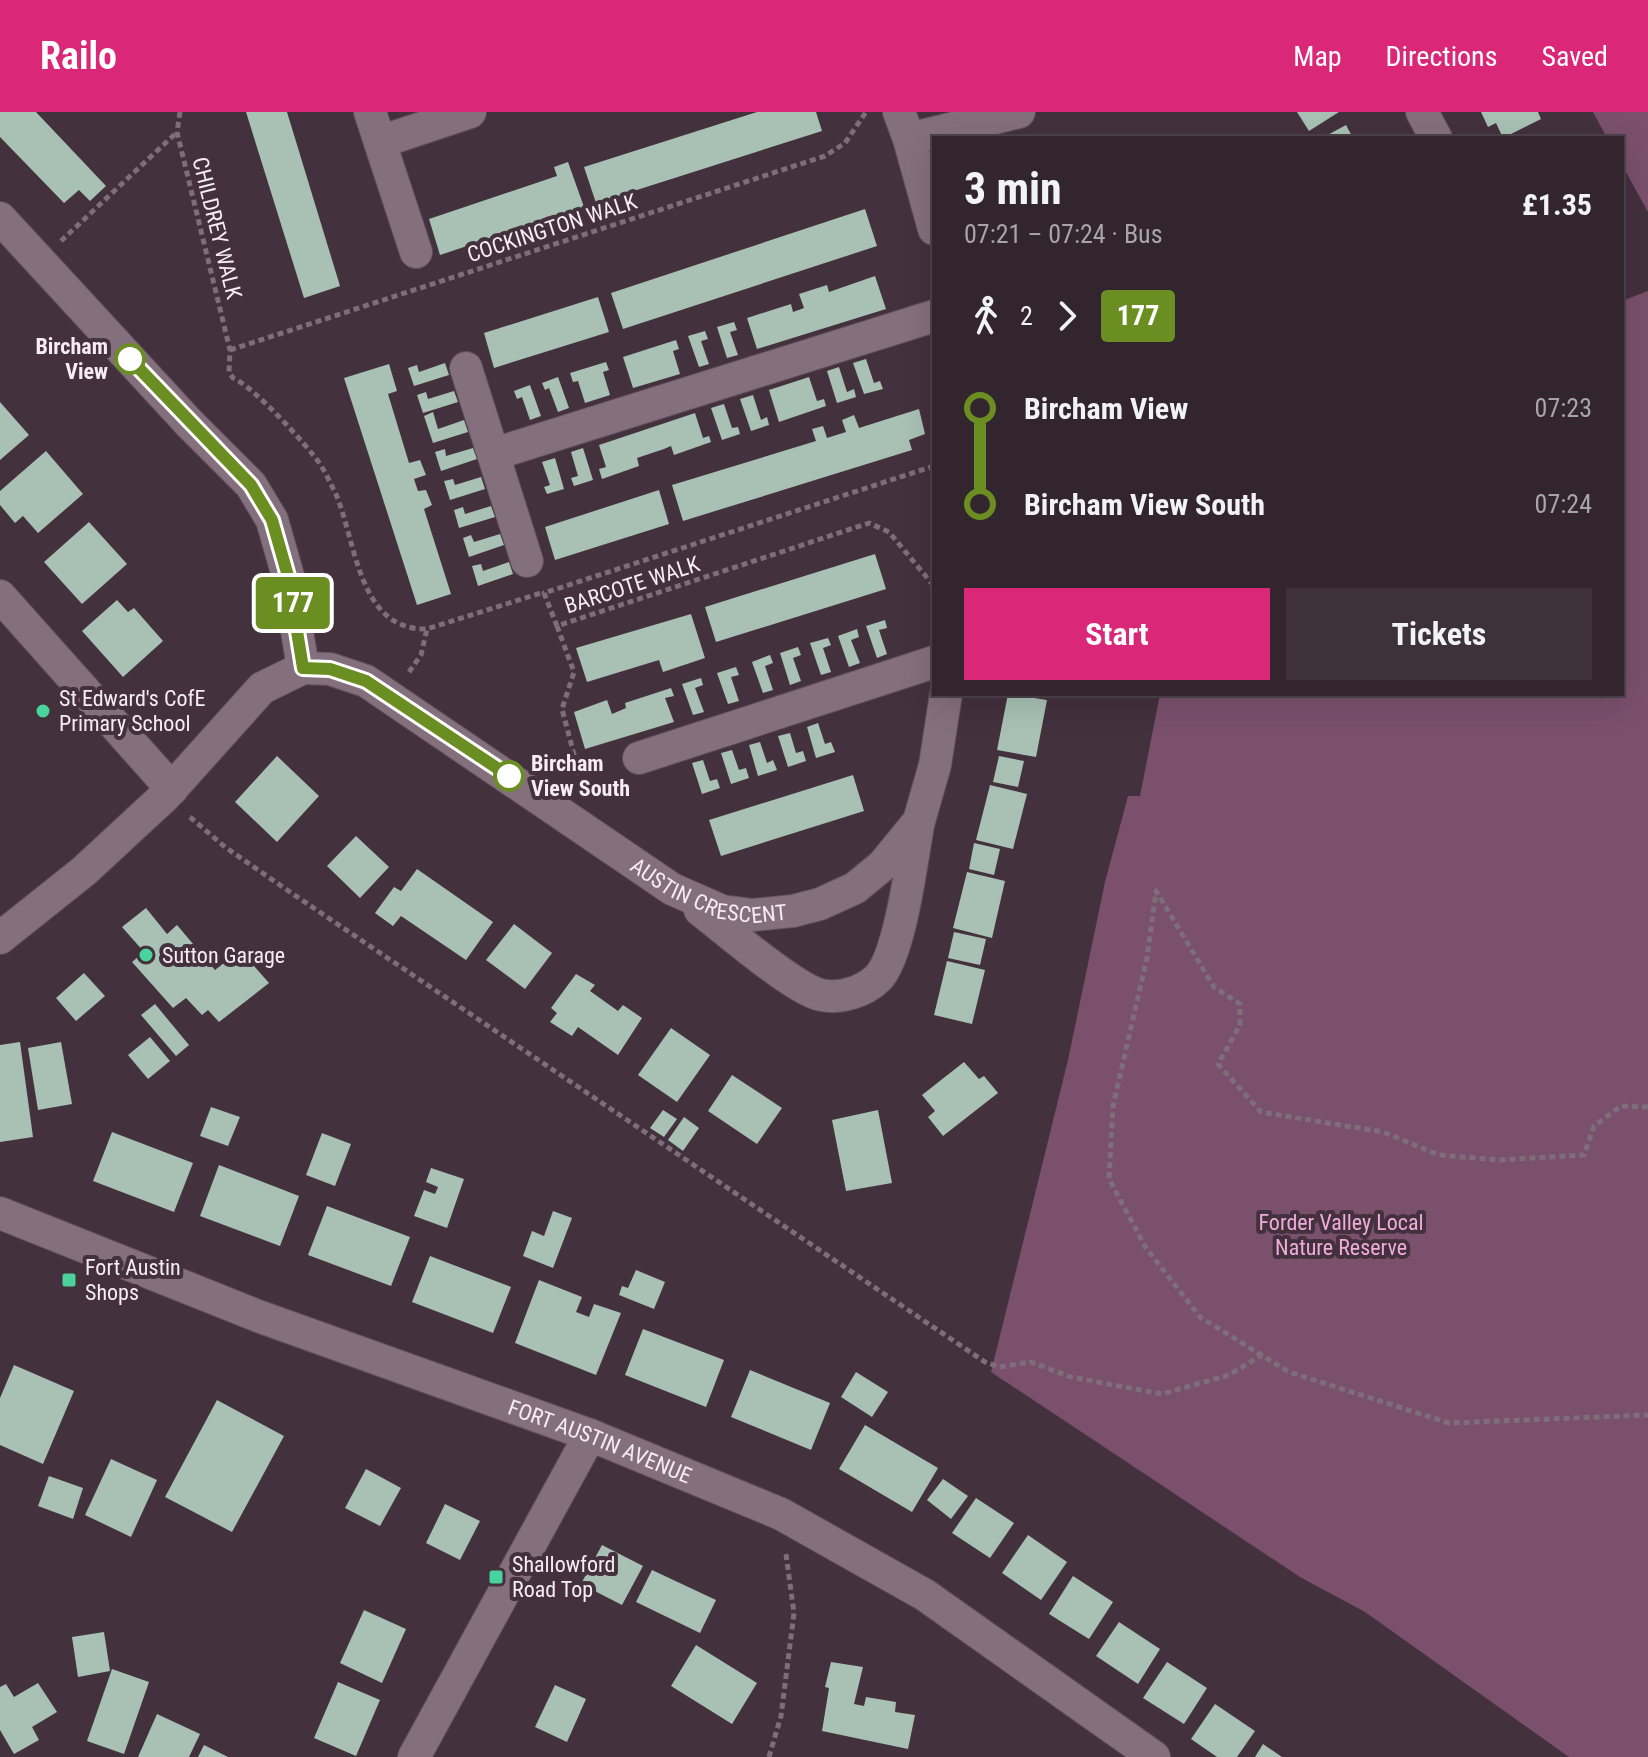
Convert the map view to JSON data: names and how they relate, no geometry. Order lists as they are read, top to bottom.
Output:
{
  "streets": {
    "street": ["AUSTIN CRESCENT", "FORT AUSTIN AVENUE"],
    "path": ["CHILDREY WALK", "COCKINGTON WALK", "BARCOTE WALK"]
  },
  "crossings": [
    ["CHILDREY WALK", "COCKINGTON WALK"]
  ],
  "parks": ["Forder Valley Local Nature Reserve"],
  "places": {
    "other": [
      "Bircham View",
      "St Edward's CofE Primary School",
      "Bircham View South",
      "Sutton Garage"
    ],
    "transit": ["Fort Austin Shops", "Shallowford Road Top"]
  },
  "lines": ["bus line 177"],
  "page": {
    "header": "Railo",
    "nav": ["Map", "Directions", "Saved"],
    "on_map": "177",
    "heading": ["3 min", "07:21 – 07:24 · Bus", "£1.35"],
    "legs": ["2", "177"],
    "list": [
      {
        "name": "Bircham View",
        "value": "07:23"
      },
      {
        "name": "Bircham View South",
        "value": "07:24"
      }
    ],
    "buttons": ["Start", "Tickets"]
  }
}
